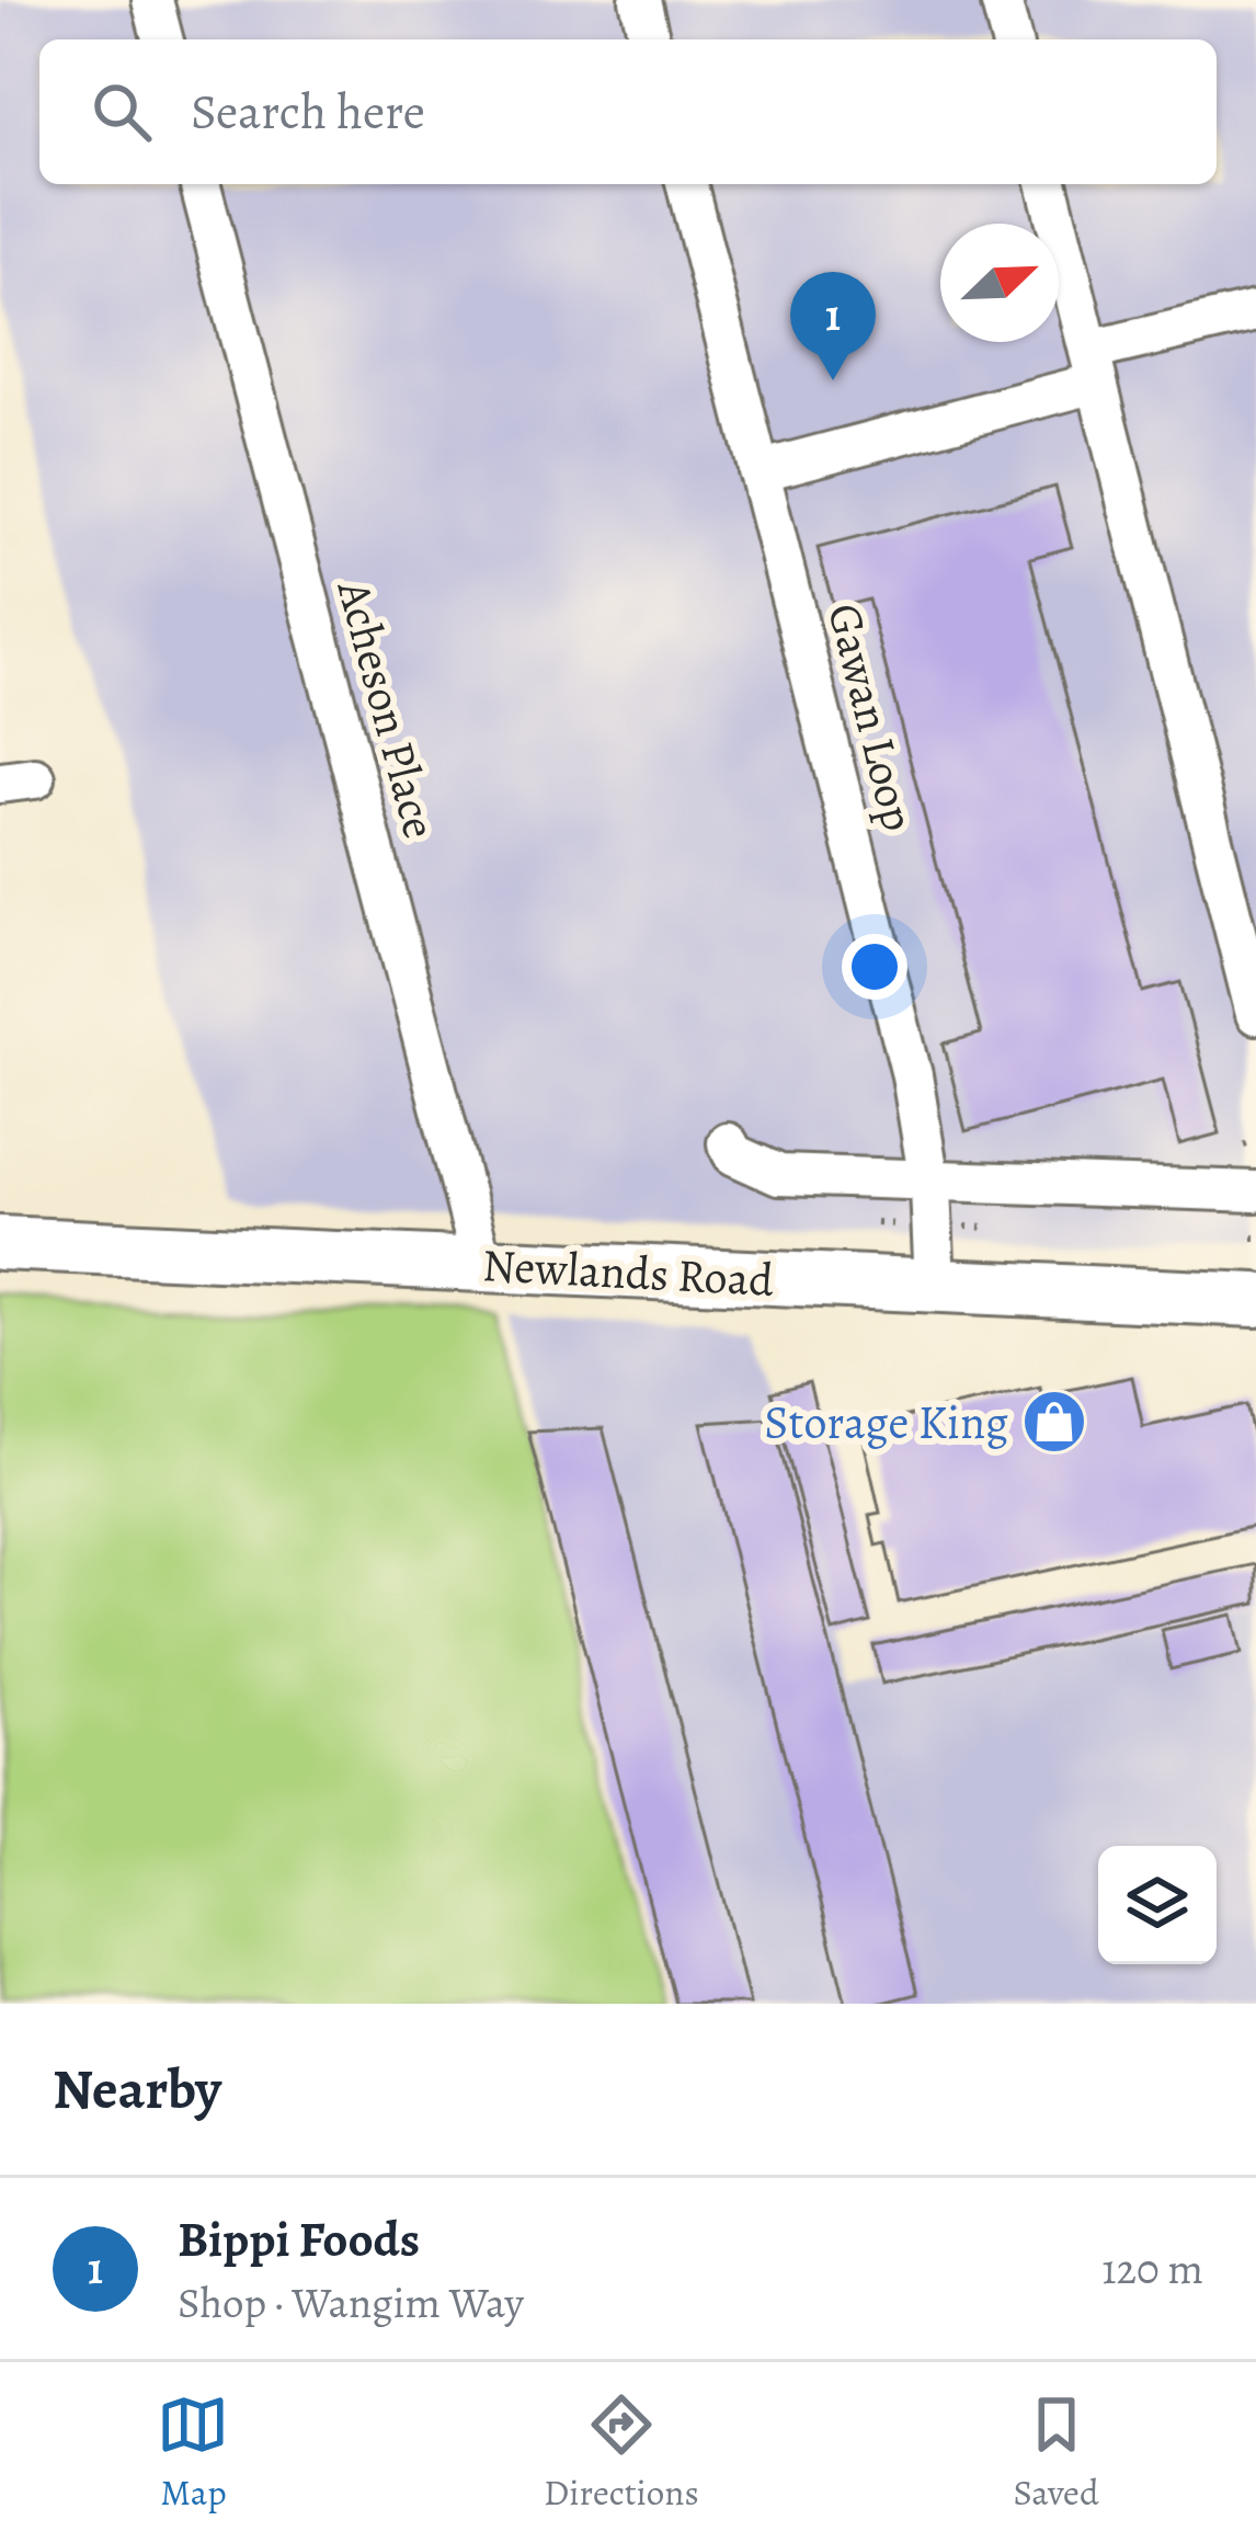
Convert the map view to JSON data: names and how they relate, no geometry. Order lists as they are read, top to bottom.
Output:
{
  "streets": {
    "street": ["Acheson Place", "Gawan Loop", "Newlands Road"]
  },
  "crossings": [
    ["Acheson Place", "Newlands Road"],
    ["Gawan Loop", "Newlands Road"]
  ],
  "places": {
    "shop": ["Storage King"]
  },
  "north": "top right",
  "page": {
    "search": "Search here",
    "pins": "1",
    "heading": "Nearby",
    "list": [
      {
        "mark": "1",
        "name": "Bippi Foods",
        "note": "Shop · Wangim Way",
        "value": "120 m"
      }
    ],
    "nav": ["Map", "Directions", "Saved"]
  }
}
